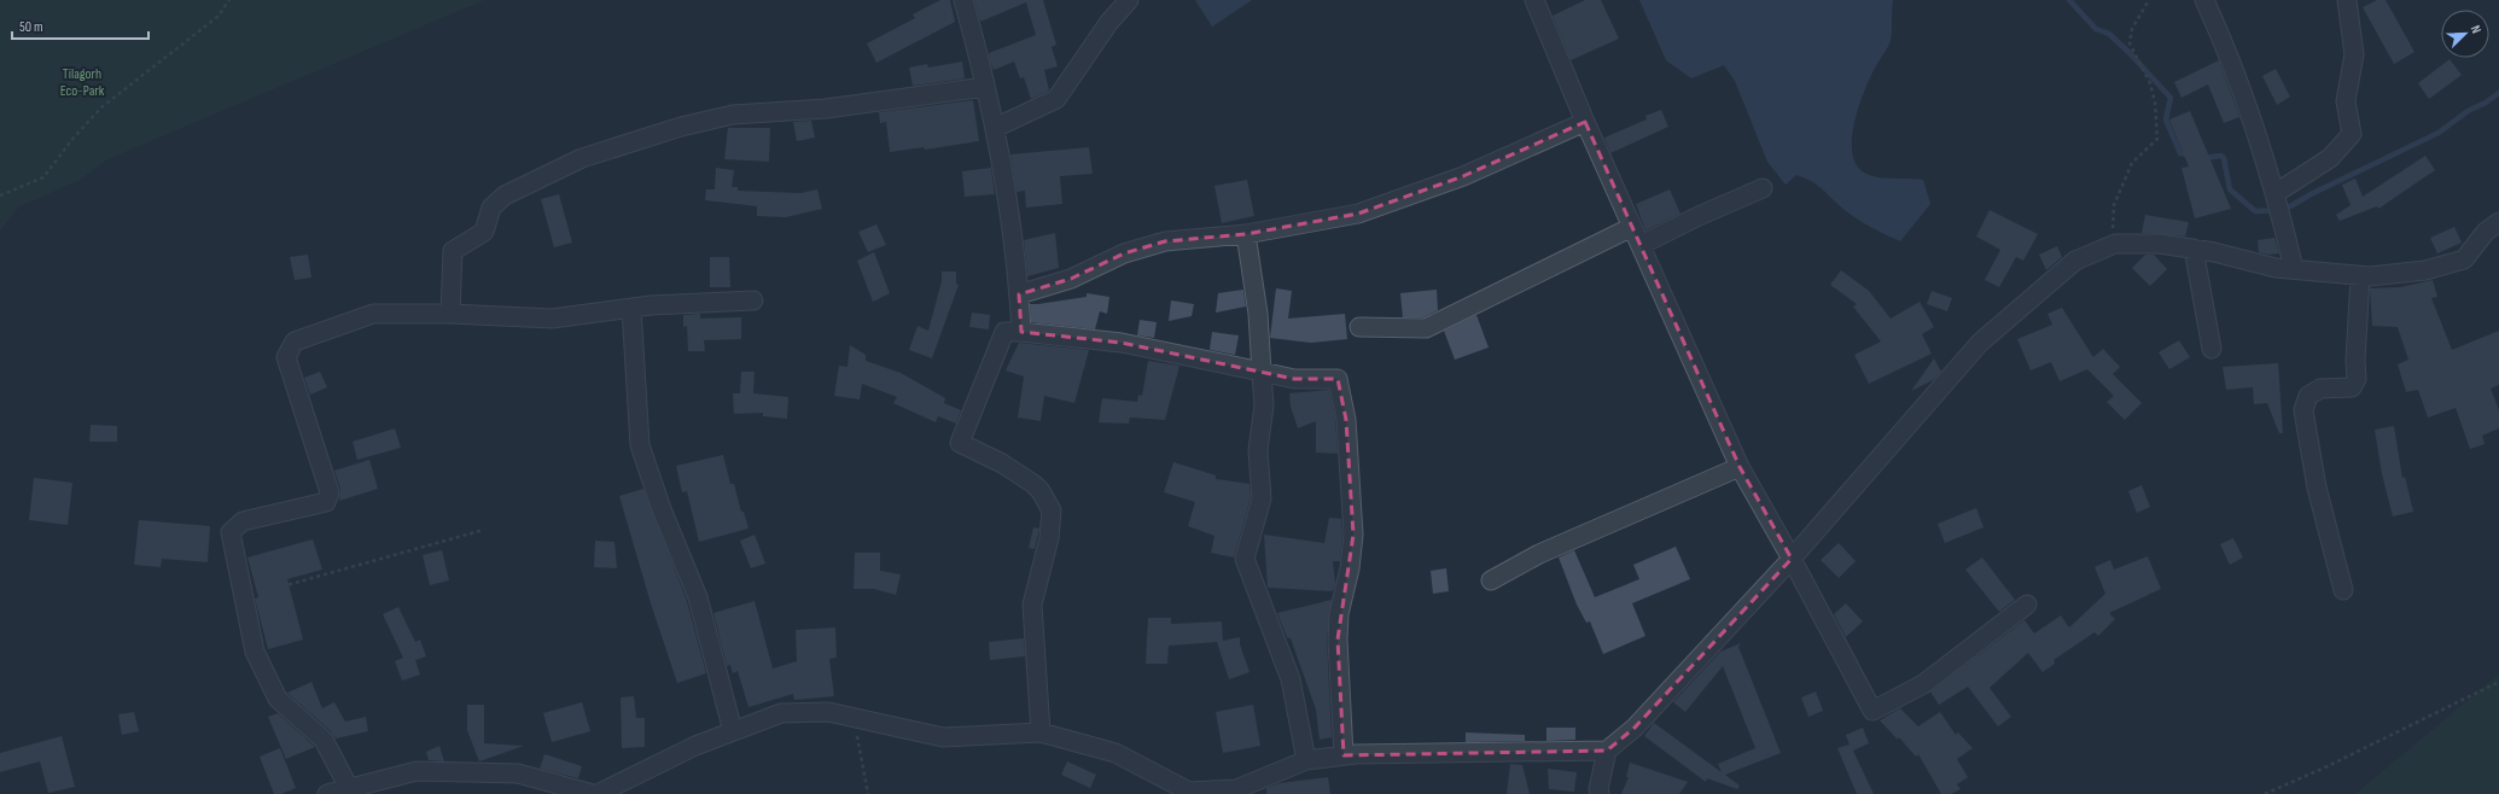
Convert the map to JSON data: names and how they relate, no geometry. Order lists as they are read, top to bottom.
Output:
{
  "parks": ["Tilagorh Eco-Park"],
  "scale_bar": "50 m",
  "north": "top right"
}
